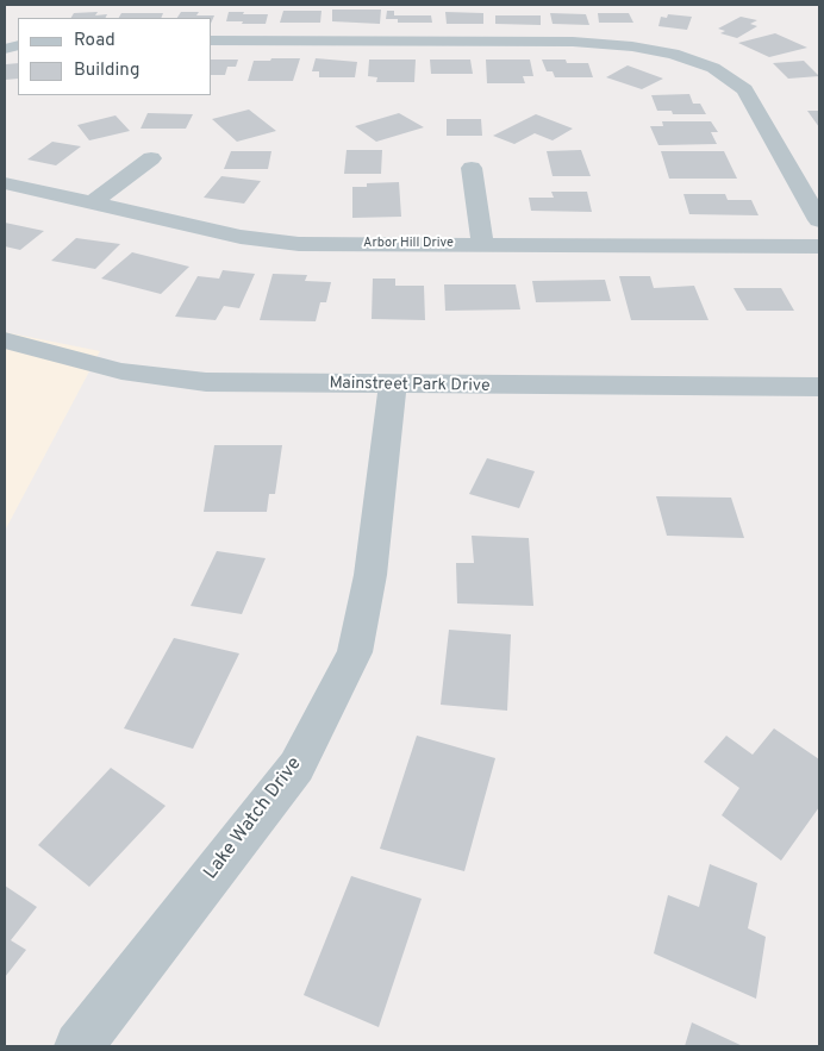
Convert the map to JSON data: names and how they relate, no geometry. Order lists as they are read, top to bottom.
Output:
{
  "streets": {
    "street": ["Arbor Hill Drive", "Mainstreet Park Drive", "Lake Watch Drive"]
  },
  "crossings": [
    ["Mainstreet Park Drive", "Lake Watch Drive"]
  ],
  "legend": ["Road", "Building"]
}
